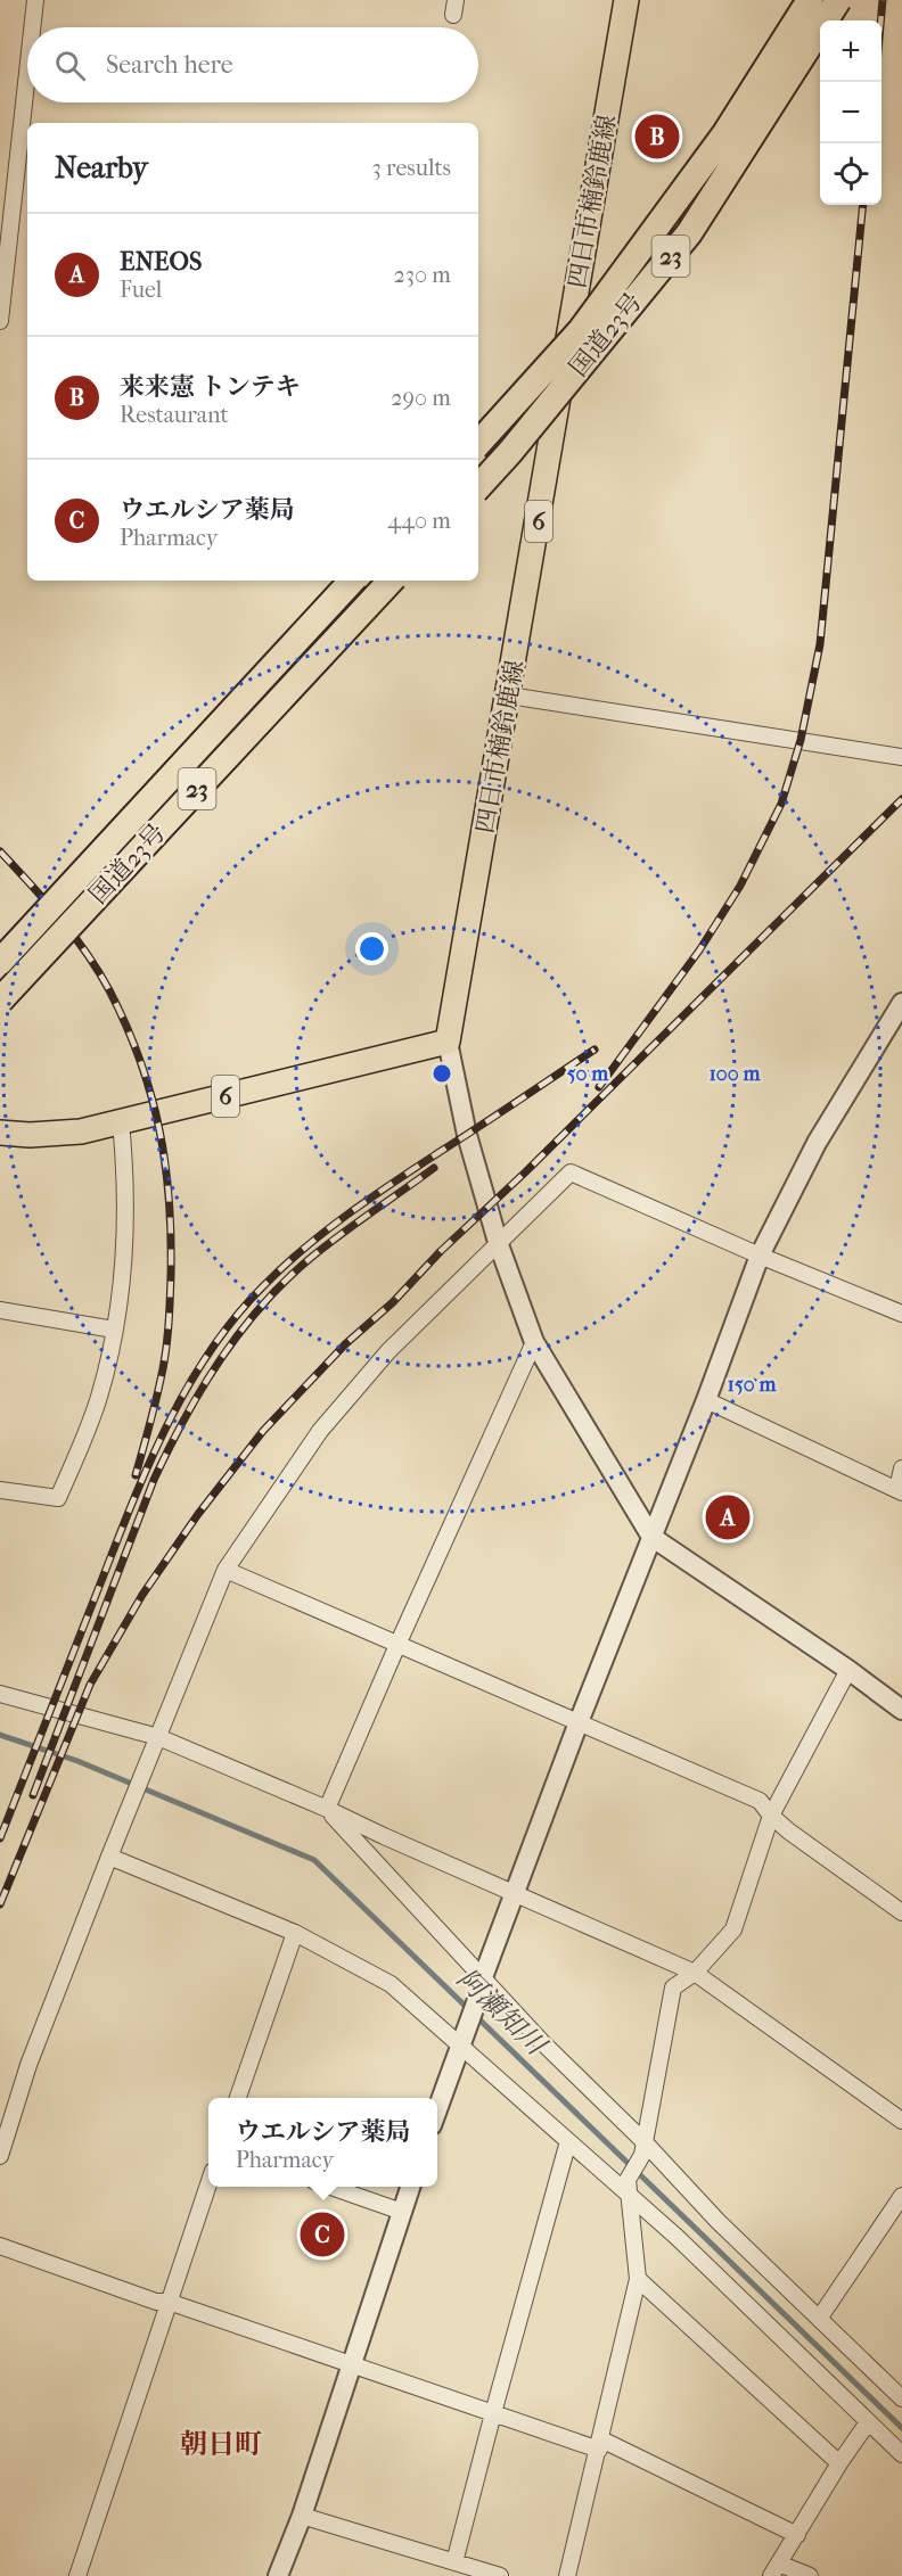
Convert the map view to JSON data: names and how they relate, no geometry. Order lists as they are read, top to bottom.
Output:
{
  "streets": {
    "highway": ["23", "国道23号"],
    "main road": ["四日市楠鈴鹿線", "6"]
  },
  "crossings": [
    ["四日市楠鈴鹿線", "6"]
  ],
  "districts": ["朝日町"],
  "water": ["阿瀬知川"],
  "page": {
    "map_buttons": ["+", "−"],
    "search": "Search here",
    "pins": ["B", "A", "C"],
    "heading": ["Nearby", "3 results"],
    "list": [
      {
        "mark": "A",
        "name": "ENEOS",
        "note": "Fuel",
        "value": "230 m"
      },
      {
        "mark": "B",
        "name": "来来憲 トンテキ",
        "note": "Restaurant",
        "value": "290 m"
      },
      {
        "mark": "C",
        "name": "ウエルシア薬局",
        "note": "Pharmacy",
        "value": "440 m"
      }
    ],
    "popup": ["ウエルシア薬局", "Pharmacy"]
  },
  "rings": ["50 m", "100 m", "150 m"]
}
